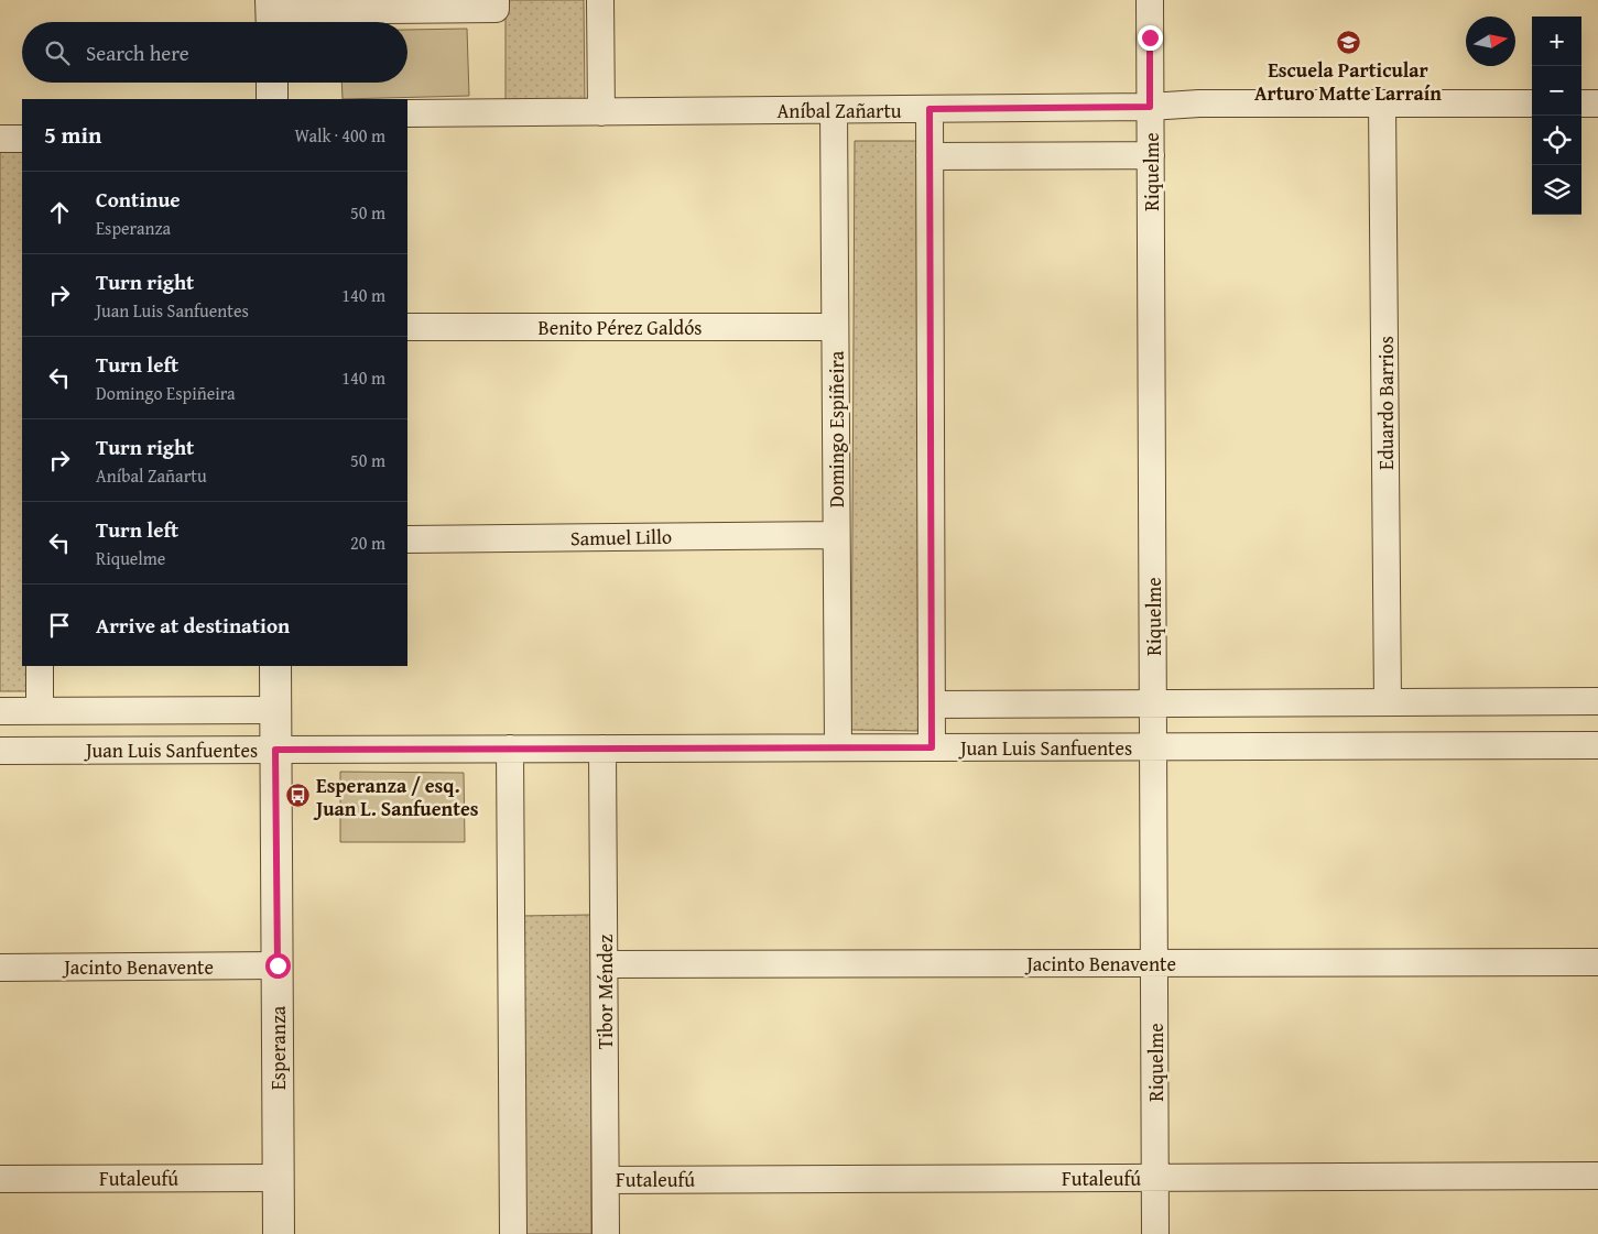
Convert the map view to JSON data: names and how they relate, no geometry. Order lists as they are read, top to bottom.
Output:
{
  "streets": {
    "street": [
      "Aníbal Zañartu",
      "Riquelme",
      "Benito Pérez Galdós",
      "Eduardo Barrios",
      "Domingo Espiñeira",
      "Samuel Lillo",
      "Juan Luis Sanfuentes",
      "Jacinto Benavente",
      "Tibor Méndez",
      "Esperanza",
      "Futaleufú"
    ]
  },
  "crossings": [
    ["Aníbal Zañartu", "Riquelme"],
    ["Aníbal Zañartu", "Eduardo Barrios"],
    ["Aníbal Zañartu", "Domingo Espiñeira"],
    ["Riquelme", "Juan Luis Sanfuentes"],
    ["Riquelme", "Jacinto Benavente"],
    ["Riquelme", "Futaleufú"],
    ["Benito Pérez Galdós", "Domingo Espiñeira"],
    ["Domingo Espiñeira", "Samuel Lillo"],
    ["Domingo Espiñeira", "Juan Luis Sanfuentes"],
    ["Juan Luis Sanfuentes", "Tibor Méndez"],
    ["Juan Luis Sanfuentes", "Esperanza"],
    ["Jacinto Benavente", "Tibor Méndez"],
    ["Jacinto Benavente", "Esperanza"],
    ["Tibor Méndez", "Futaleufú"],
    ["Esperanza", "Futaleufú"]
  ],
  "places": {
    "school or university": ["Escuela Particular Arturo Matte Larraín"],
    "bus stop": ["Esperanza / esq. Juan L. Sanfuentes"]
  },
  "north": "right",
  "page": {
    "map_buttons": ["+", "−"],
    "search": "Search here",
    "heading": ["5 min", "Walk · 400 m"],
    "list": [
      ["Continue", "Esperanza", "50 m"],
      ["Turn right", "Juan Luis Sanfuentes", "140 m"],
      ["Turn left", "Domingo Espiñeira", "140 m"],
      ["Turn right", "Aníbal Zañartu", "50 m"],
      ["Turn left", "Riquelme", "20 m"],
      "Arrive at destination"
    ]
  }
}
